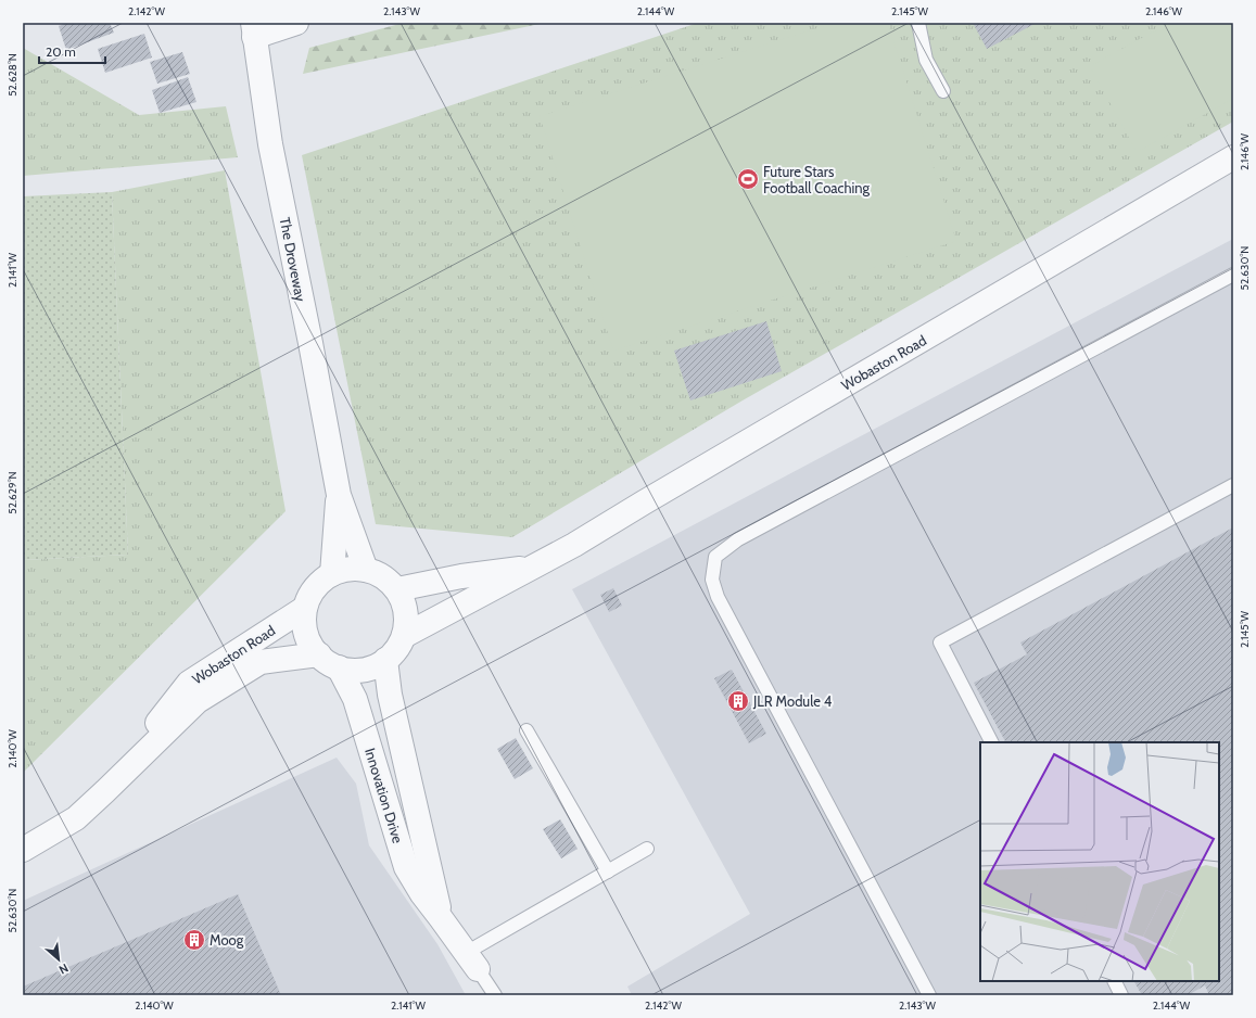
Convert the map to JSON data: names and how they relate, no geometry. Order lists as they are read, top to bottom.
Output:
{
  "streets": {
    "street": ["The Droveway", "Wobaston Road", "Innovation Drive"]
  },
  "crossings": [
    ["The Droveway", "Wobaston Road"],
    ["The Droveway", "Innovation Drive"],
    ["Wobaston Road", "Innovation Drive"]
  ],
  "places": {
    "sports": ["Future Stars Football Coaching"],
    "building": ["JLR Module 4", "Moog"]
  },
  "scale_bar": "20 m",
  "north": "bottom right",
  "coordinates": [
    "2.142°W",
    "2.143°W",
    "2.144°W",
    "2.145°W",
    "2.146°W",
    "52.628°N",
    "52.630°N",
    "2.141°W",
    "52.629°N",
    "2.140°W"
  ]
}
